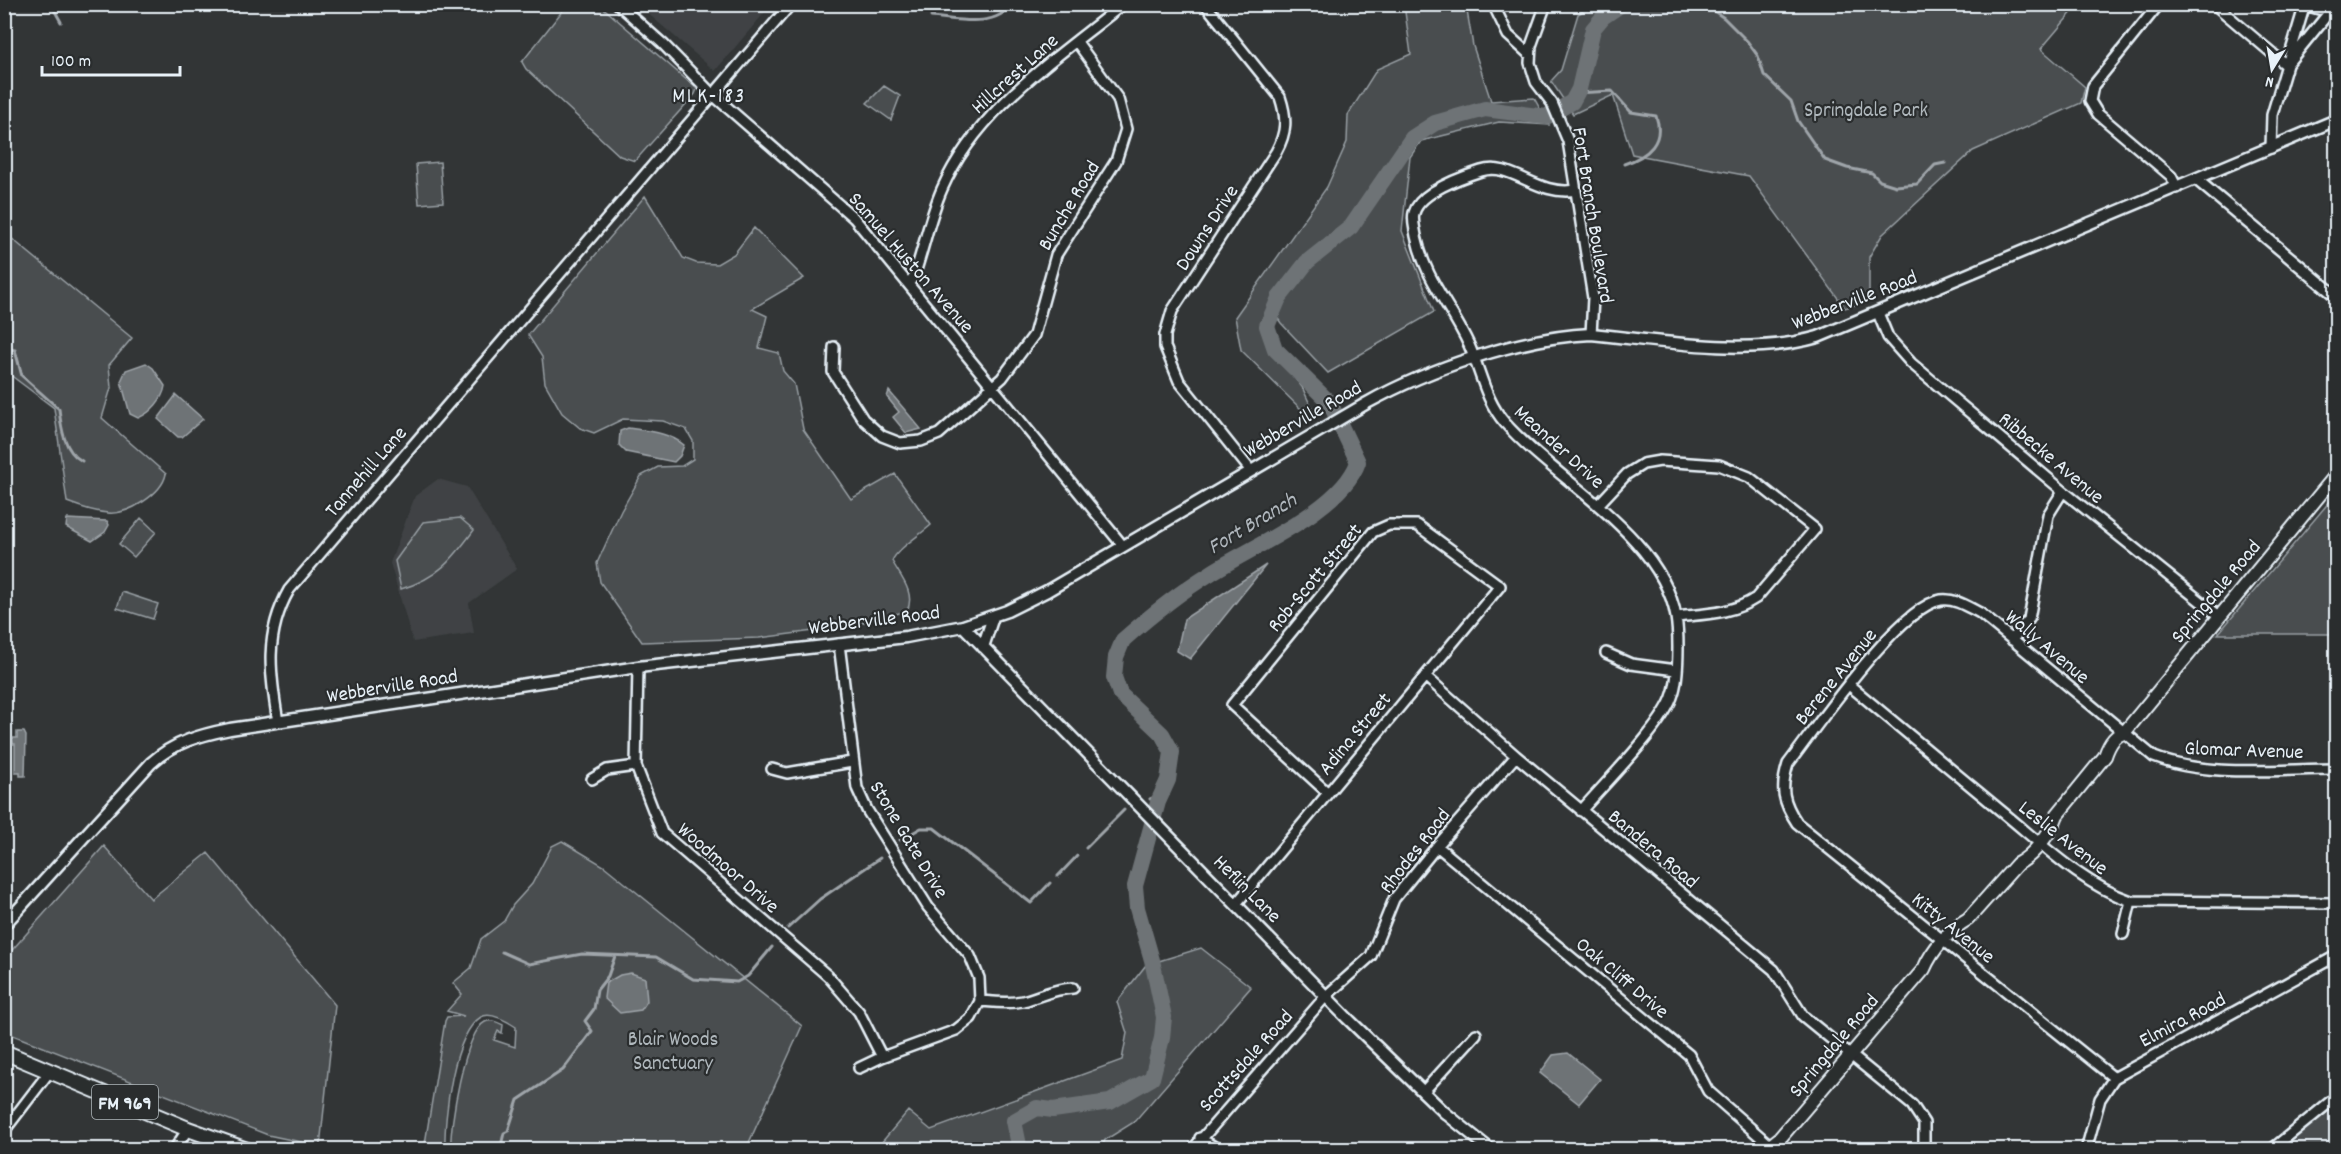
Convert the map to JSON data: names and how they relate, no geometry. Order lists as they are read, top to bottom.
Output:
{
  "streets": {
    "main road": ["Springdale Road", "FM 969"],
    "street": [
      "Hillcrest Lane",
      "Bunche Road",
      "Fort Branch Boulevard",
      "Downs Drive",
      "Samuel Huston Avenue",
      "Webberville Road",
      "Meander Drive",
      "Ribbecke Avenue",
      "Tannehill Lane",
      "Rob-Scott Street",
      "Wally Avenue",
      "Berene Avenue",
      "Adina Street",
      "Glomar Avenue",
      "Leslie Avenue",
      "Stone Gate Drive",
      "Bandera Road",
      "Rhodes Road",
      "Woodmoor Drive",
      "Heflin Lane",
      "Kitty Avenue",
      "Oak Cliff Drive",
      "Elmira Road",
      "Scottsdale Road"
    ]
  },
  "crossings": [
    ["Hillcrest Lane", "Bunche Road"],
    ["Hillcrest Lane", "Samuel Huston Avenue"],
    ["Bunche Road", "Samuel Huston Avenue"],
    ["Fort Branch Boulevard", "Webberville Road"],
    ["Fort Branch Boulevard", "Meander Drive"],
    ["Downs Drive", "Webberville Road"],
    ["Samuel Huston Avenue", "Webberville Road"],
    ["Samuel Huston Avenue", "Tannehill Lane"],
    ["Webberville Road", "Meander Drive"],
    ["Webberville Road", "Ribbecke Avenue"],
    ["Webberville Road", "Tannehill Lane"],
    ["Webberville Road", "Stone Gate Drive"],
    ["Webberville Road", "Woodmoor Drive"],
    ["Webberville Road", "Heflin Lane"],
    ["Meander Drive", "Bandera Road"],
    ["Ribbecke Avenue", "Springdale Road"],
    ["Rob-Scott Street", "Adina Street"],
    ["Springdale Road", "Wally Avenue"],
    ["Springdale Road", "Glomar Avenue"],
    ["Springdale Road", "Leslie Avenue"],
    ["Springdale Road", "Bandera Road"],
    ["Springdale Road", "Kitty Avenue"],
    ["Springdale Road", "Oak Cliff Drive"],
    ["Wally Avenue", "Berene Avenue"],
    ["Wally Avenue", "Glomar Avenue"],
    ["Berene Avenue", "Leslie Avenue"],
    ["Berene Avenue", "Kitty Avenue"],
    ["Adina Street", "Bandera Road"],
    ["Adina Street", "Heflin Lane"],
    ["Bandera Road", "Rhodes Road"],
    ["Rhodes Road", "Heflin Lane"],
    ["Rhodes Road", "Oak Cliff Drive"],
    ["Rhodes Road", "Scottsdale Road"],
    ["Heflin Lane", "Scottsdale Road"],
    ["Kitty Avenue", "Elmira Road"]
  ],
  "districts": ["MLK-183"],
  "water": ["Fort Branch"],
  "parks": ["Springdale Park", "Blair Woods Sanctuary"],
  "scale_bar": "100 m",
  "north": "bottom"
}
